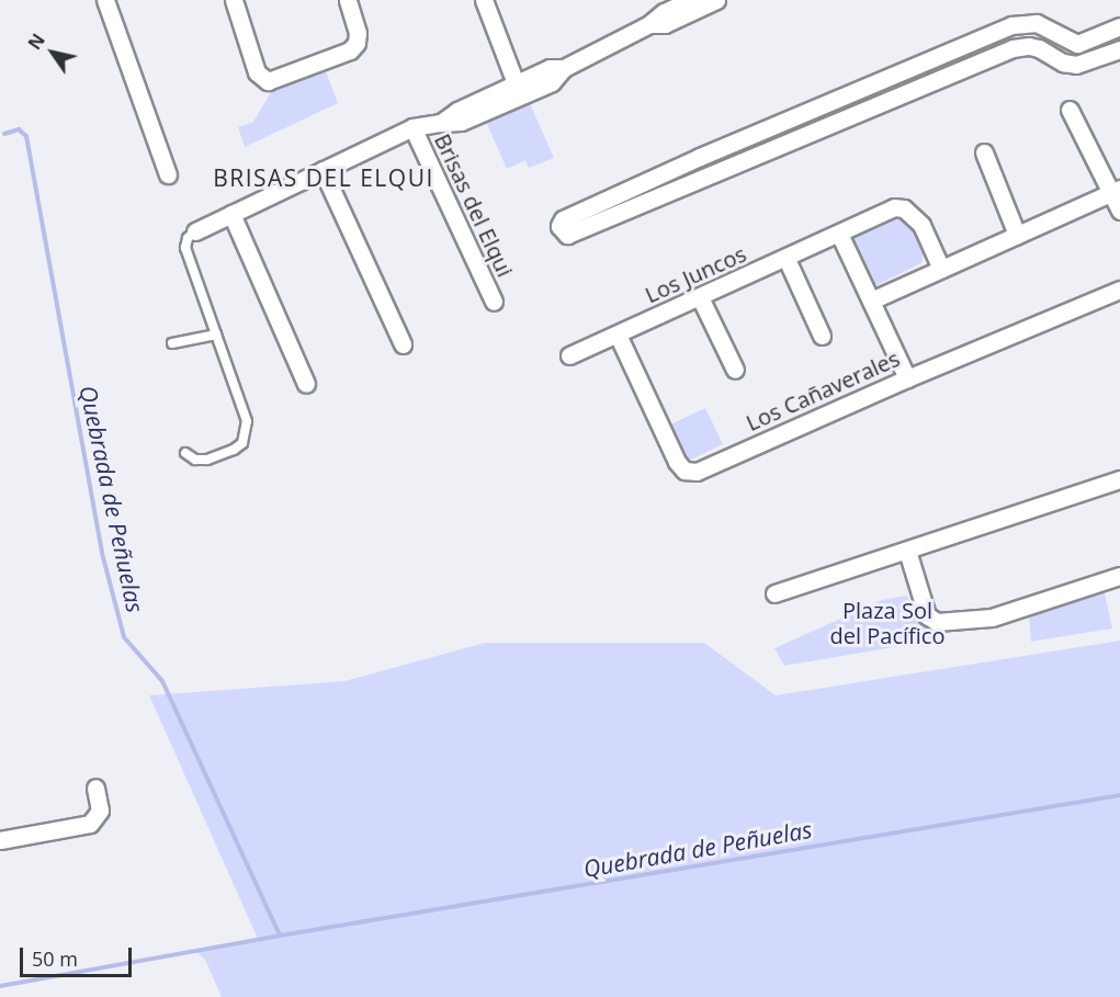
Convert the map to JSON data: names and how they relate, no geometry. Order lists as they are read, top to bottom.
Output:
{
  "streets": {
    "street": ["Brisas del Elqui", "Los Juncos", "Los Cañaverales"]
  },
  "crossings": [
    ["Los Juncos", "Los Cañaverales"]
  ],
  "districts": ["BRISAS DEL ELQUI"],
  "water": ["Quebrada de Peñuelas"],
  "parks": ["Plaza Sol del Pacífico"],
  "scale_bar": "50 m",
  "north": "top left"
}
